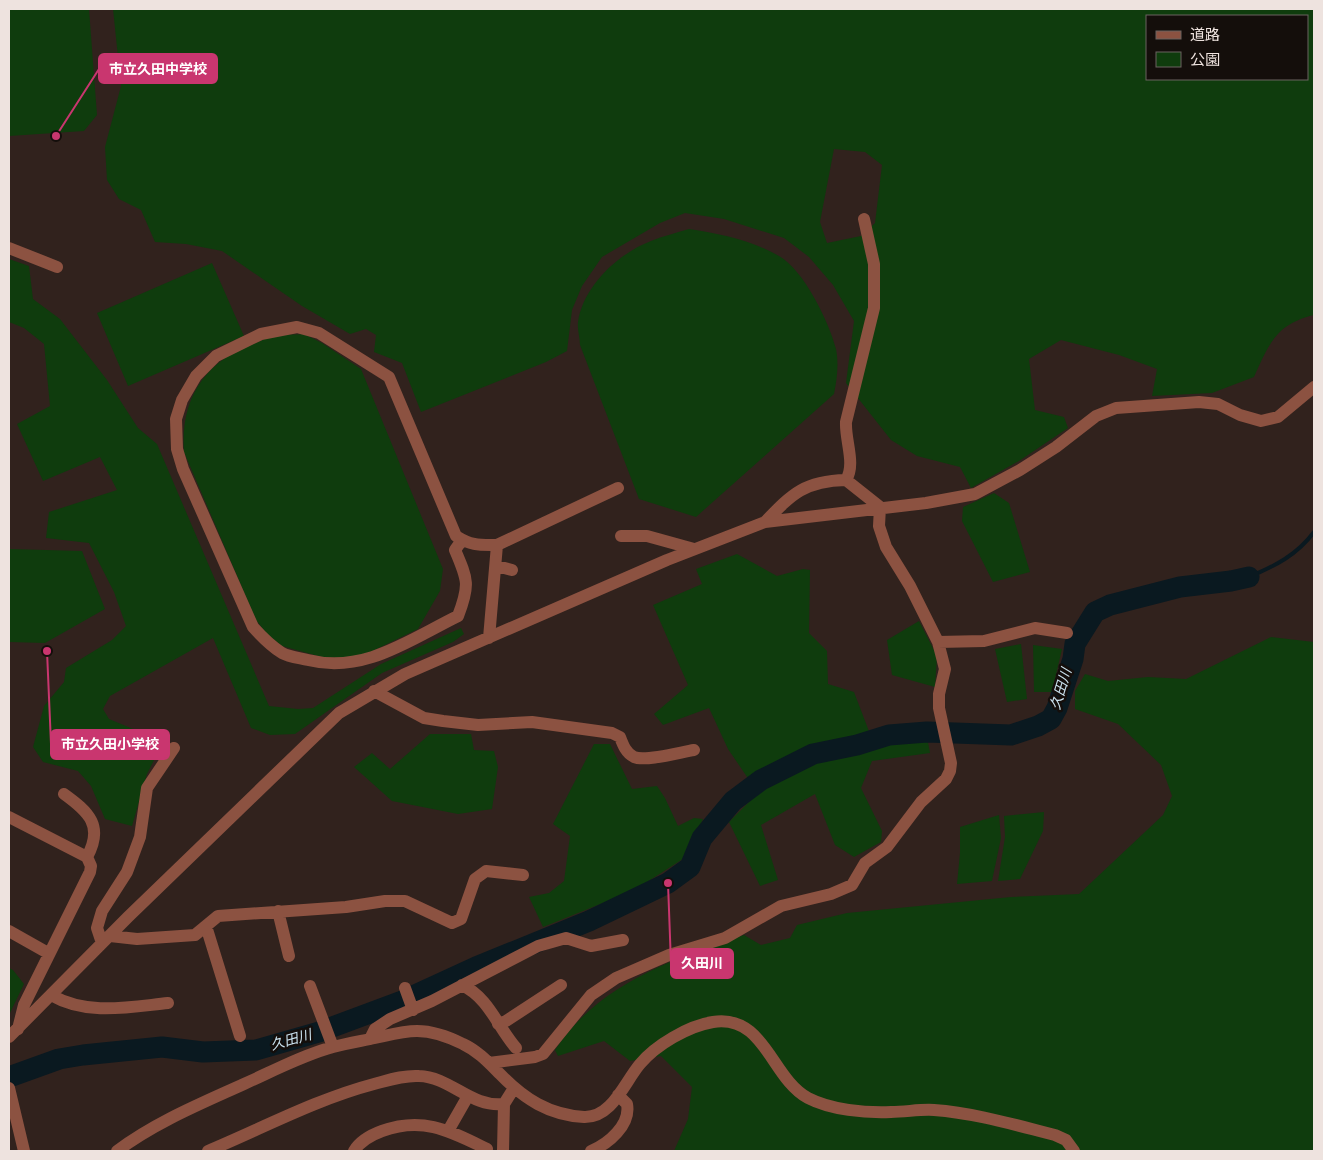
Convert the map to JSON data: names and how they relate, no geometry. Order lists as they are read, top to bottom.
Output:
{
  "water": ["久田川"],
  "places": ["市立久田中学校", "市立久田小学校", "久田川"],
  "legend": ["道路", "公園"]
}
